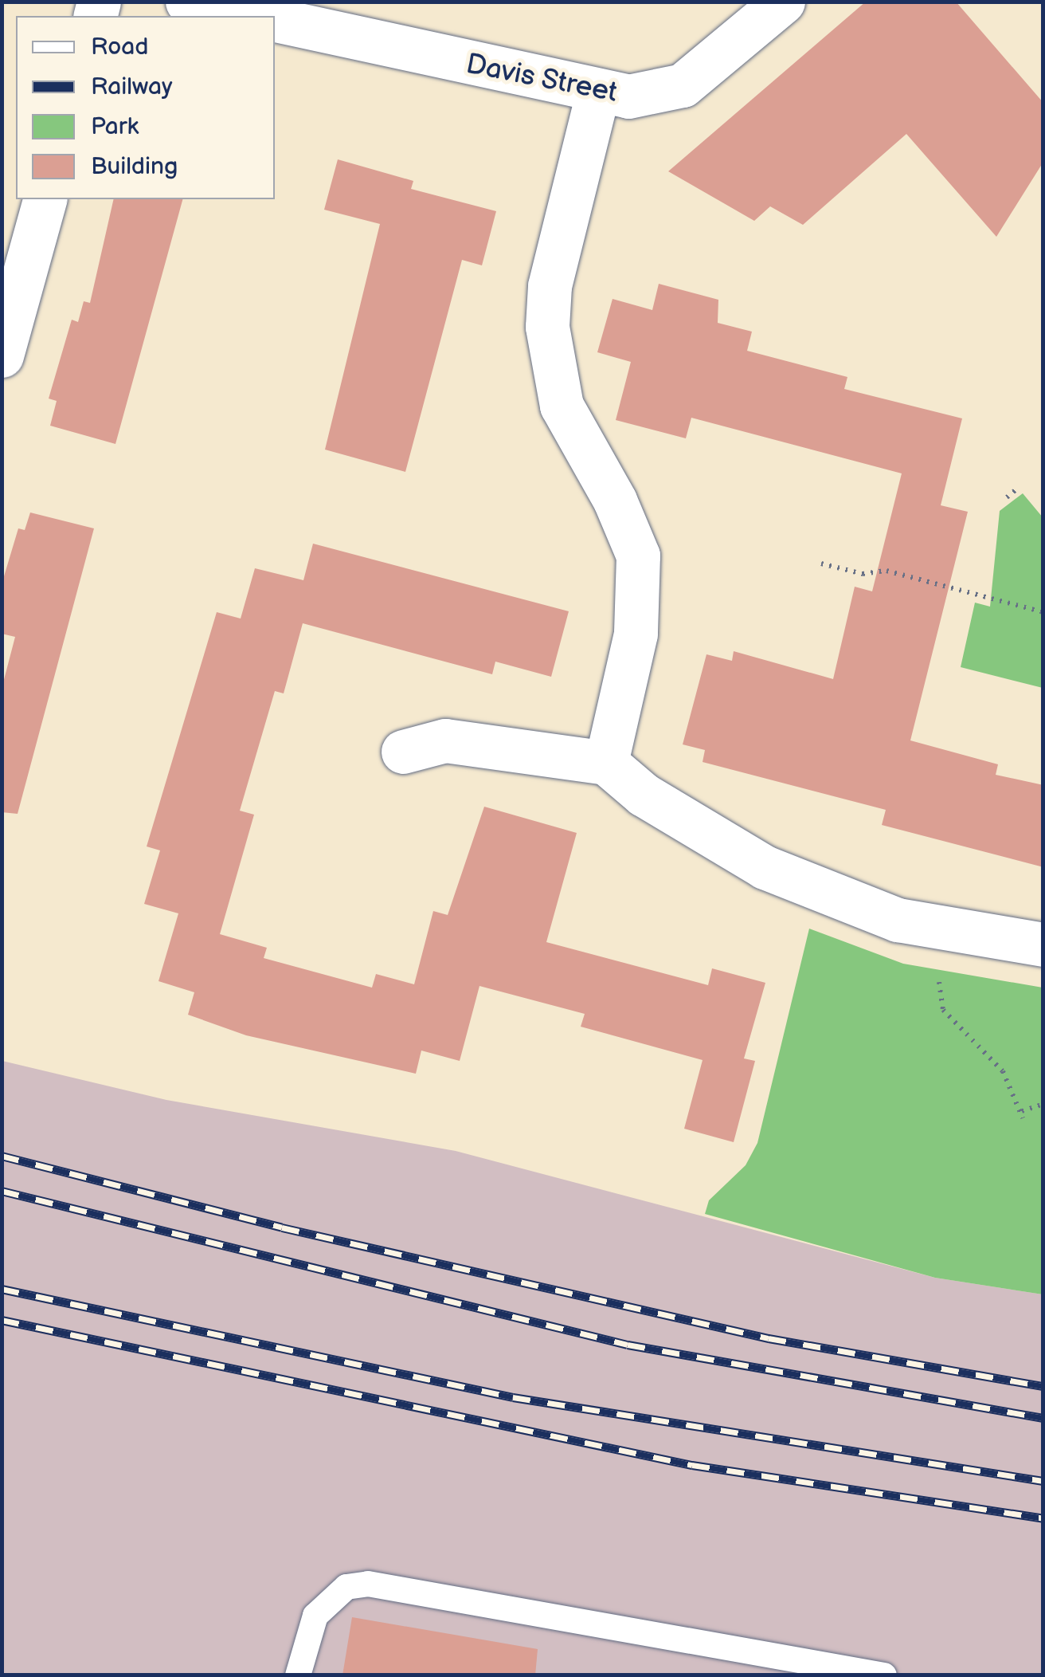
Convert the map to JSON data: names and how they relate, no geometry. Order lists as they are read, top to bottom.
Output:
{
  "streets": {
    "street": ["Davis Street"]
  },
  "legend": [
    "Road",
    "Railway",
    "Park",
    "Building"
  ]
}
